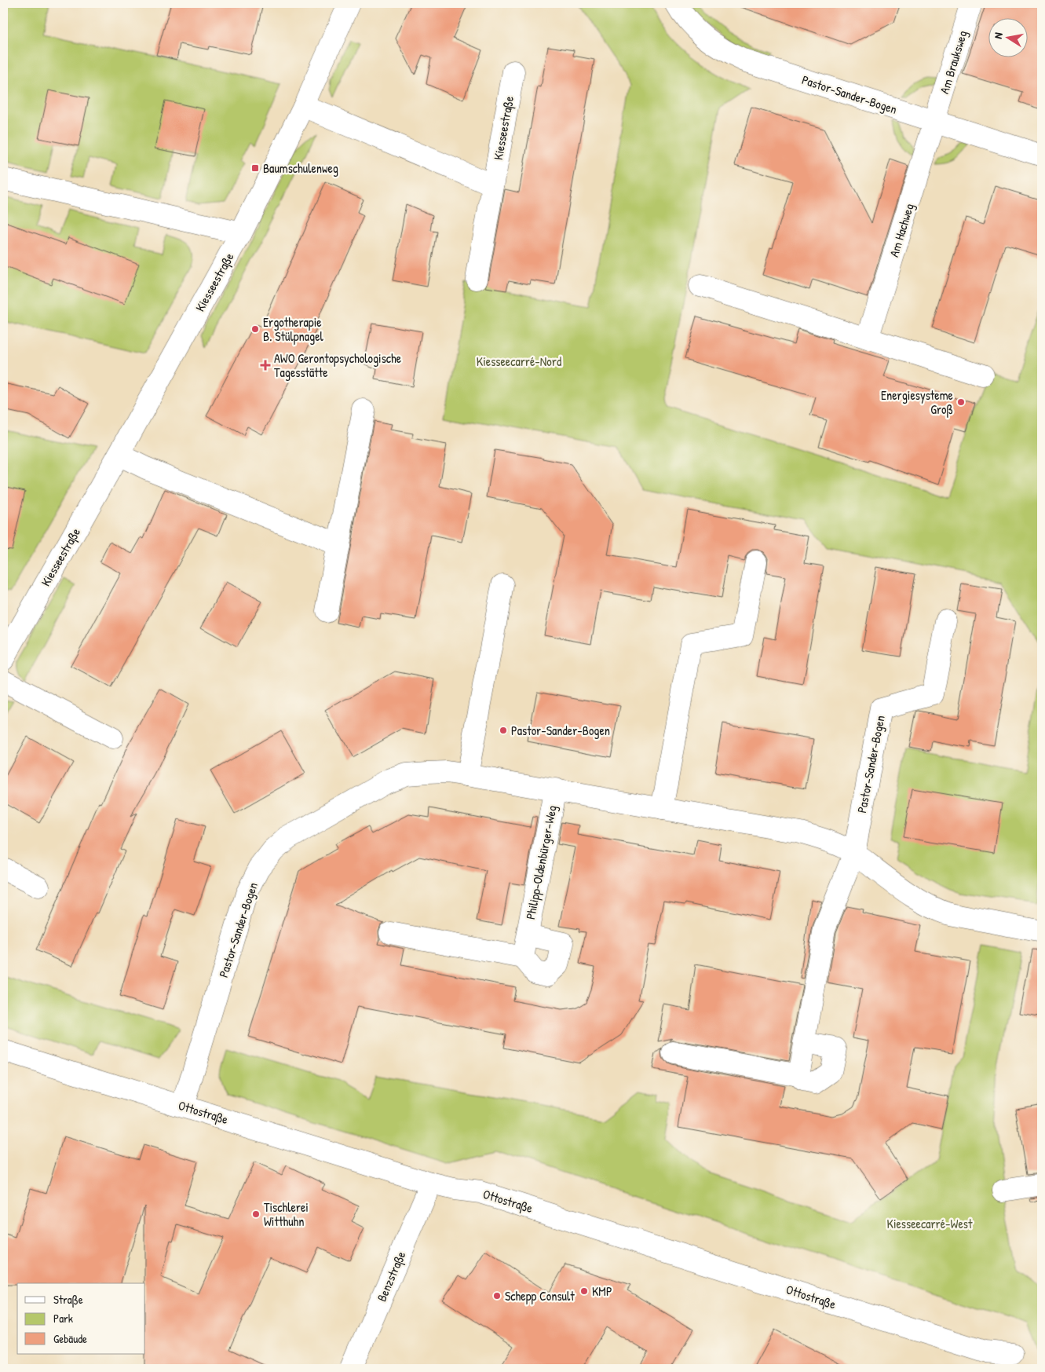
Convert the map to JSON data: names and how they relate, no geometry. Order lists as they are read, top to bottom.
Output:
{
  "streets": {
    "street": [
      "Am Brauksweg",
      "Pastor-Sander-Bogen",
      "Kiesseestraße",
      "Am Hachweg",
      "Philipp-Oldenbürger-Weg",
      "Ottostraße",
      "Benzstraße"
    ]
  },
  "crossings": [
    ["Am Brauksweg", "Pastor-Sander-Bogen"],
    ["Am Brauksweg", "Am Hachweg"],
    ["Pastor-Sander-Bogen", "Am Hachweg"],
    ["Pastor-Sander-Bogen", "Philipp-Oldenbürger-Weg"],
    ["Pastor-Sander-Bogen", "Ottostraße"],
    ["Ottostraße", "Benzstraße"]
  ],
  "parks": ["Kiesseecarré-Nord", "Kiesseecarré-West"],
  "places": {
    "transit": ["Baumschulenweg"],
    "other": [
      "Ergotherapie B. Stülpnagel",
      "Energiesysteme Groß",
      "Pastor-Sander-Bogen",
      "Tischlerei Witthuhn",
      "KMP",
      "Schepp Consult"
    ],
    "health": ["AWO Gerontopsychologische Tagesstätte"]
  },
  "legend": ["Straße", "Park", "Gebäude"],
  "north": "left"
}
